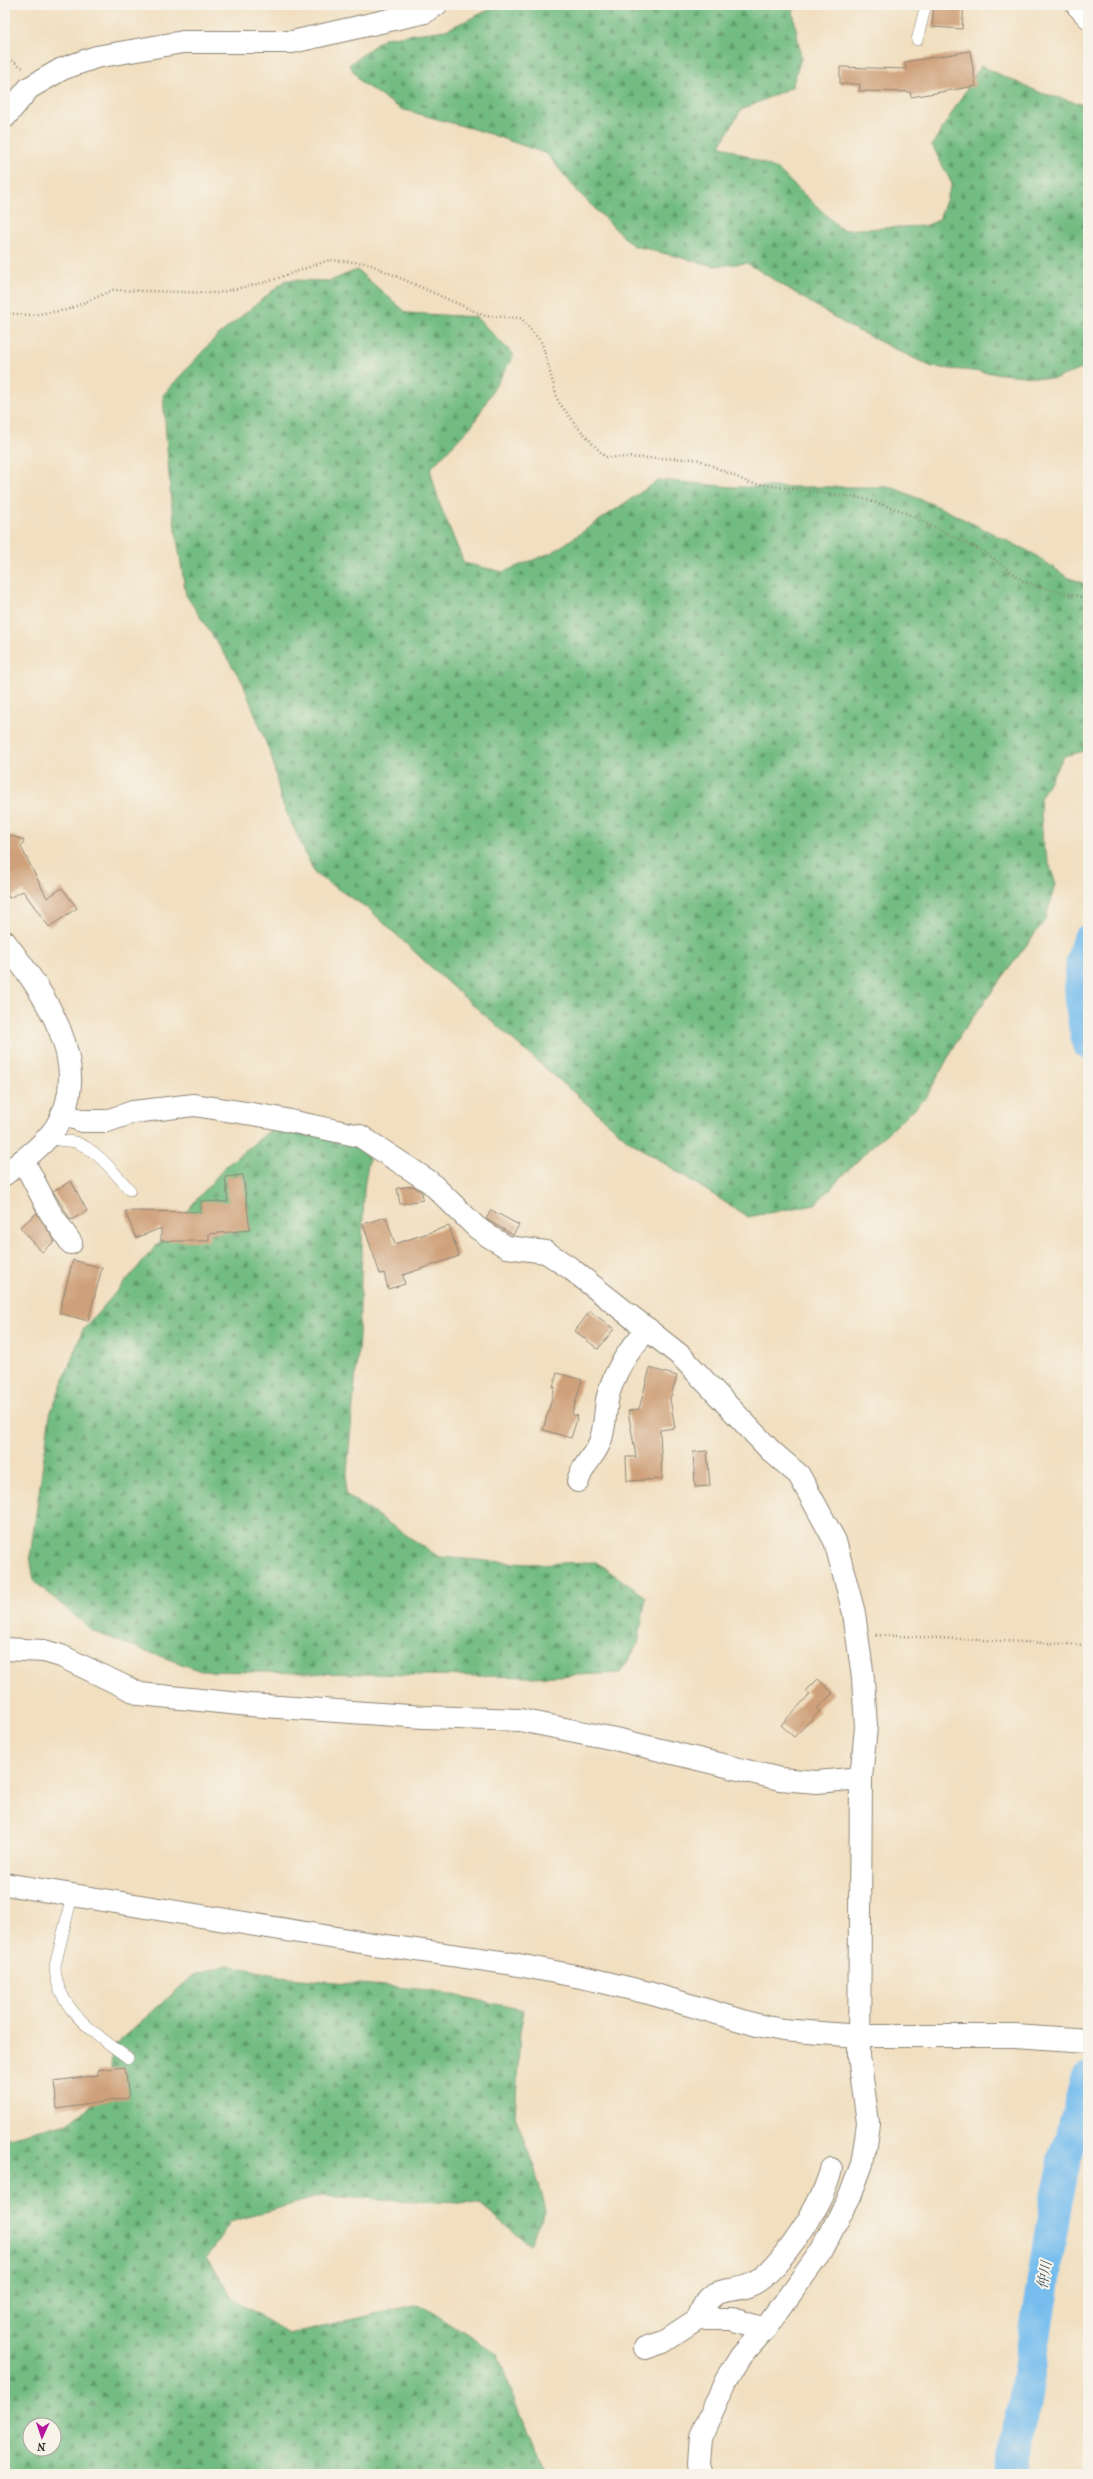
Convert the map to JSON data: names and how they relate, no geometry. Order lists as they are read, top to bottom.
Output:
{
  "water": ["仲川"],
  "north": "bottom"
}
